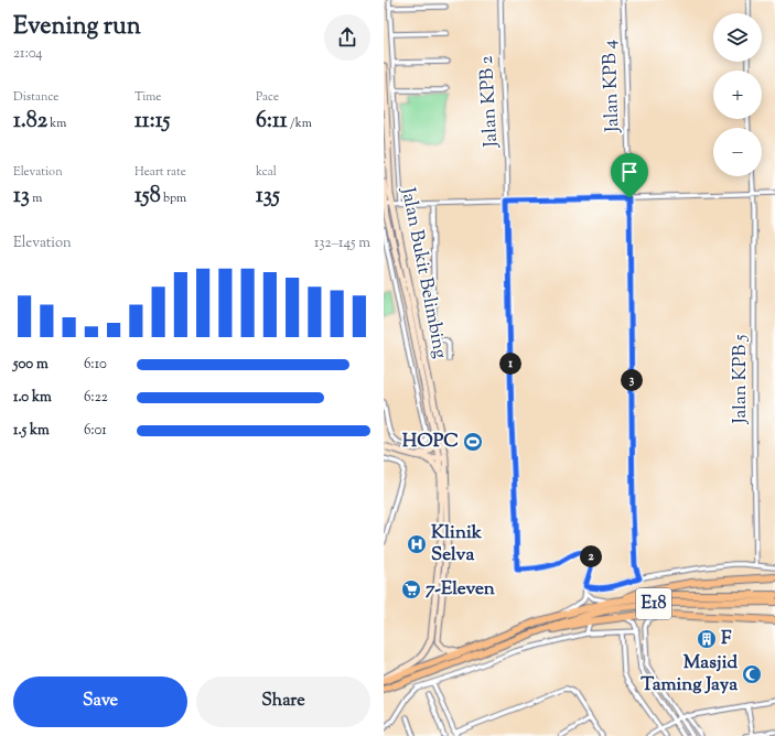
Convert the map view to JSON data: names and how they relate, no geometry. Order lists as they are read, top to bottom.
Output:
{
  "streets": {
    "highway": ["E18"],
    "main road": ["Jalan Bukit Belimbing"],
    "street": ["Jalan KPB 4", "Jalan KPB 2", "Jalan KPB 5"]
  },
  "crossings": [
    ["Jalan Bukit Belimbing", "E18"]
  ],
  "places": {
    "sports": ["HOPC"],
    "hospital": ["Klinik Selva"],
    "supermarket": ["7-Eleven"],
    "building": ["F"],
    "mosque": ["Masjid Taming Jaya"]
  },
  "page": {
    "heading": ["Evening run", "21:04"],
    "map_buttons": ["+", "−"],
    "stats": [
      ["Distance", "1.82 km"],
      ["Time", "11:15"],
      ["Pace", "6:11 /km"],
      ["Elevation", "13 m"],
      ["Heart rate", "158 bpm"],
      ["kcal", "135"]
    ],
    "chart": ["Elevation", "132–145 m"],
    "list": [
      {
        "name": "500 m",
        "note": "6:10"
      },
      {
        "name": "1.0 km",
        "note": "6:22"
      },
      {
        "name": "1.5 km",
        "note": "6:01"
      }
    ],
    "pins": ["1", "3", "2"],
    "buttons": ["Save", "Share"]
  }
}
